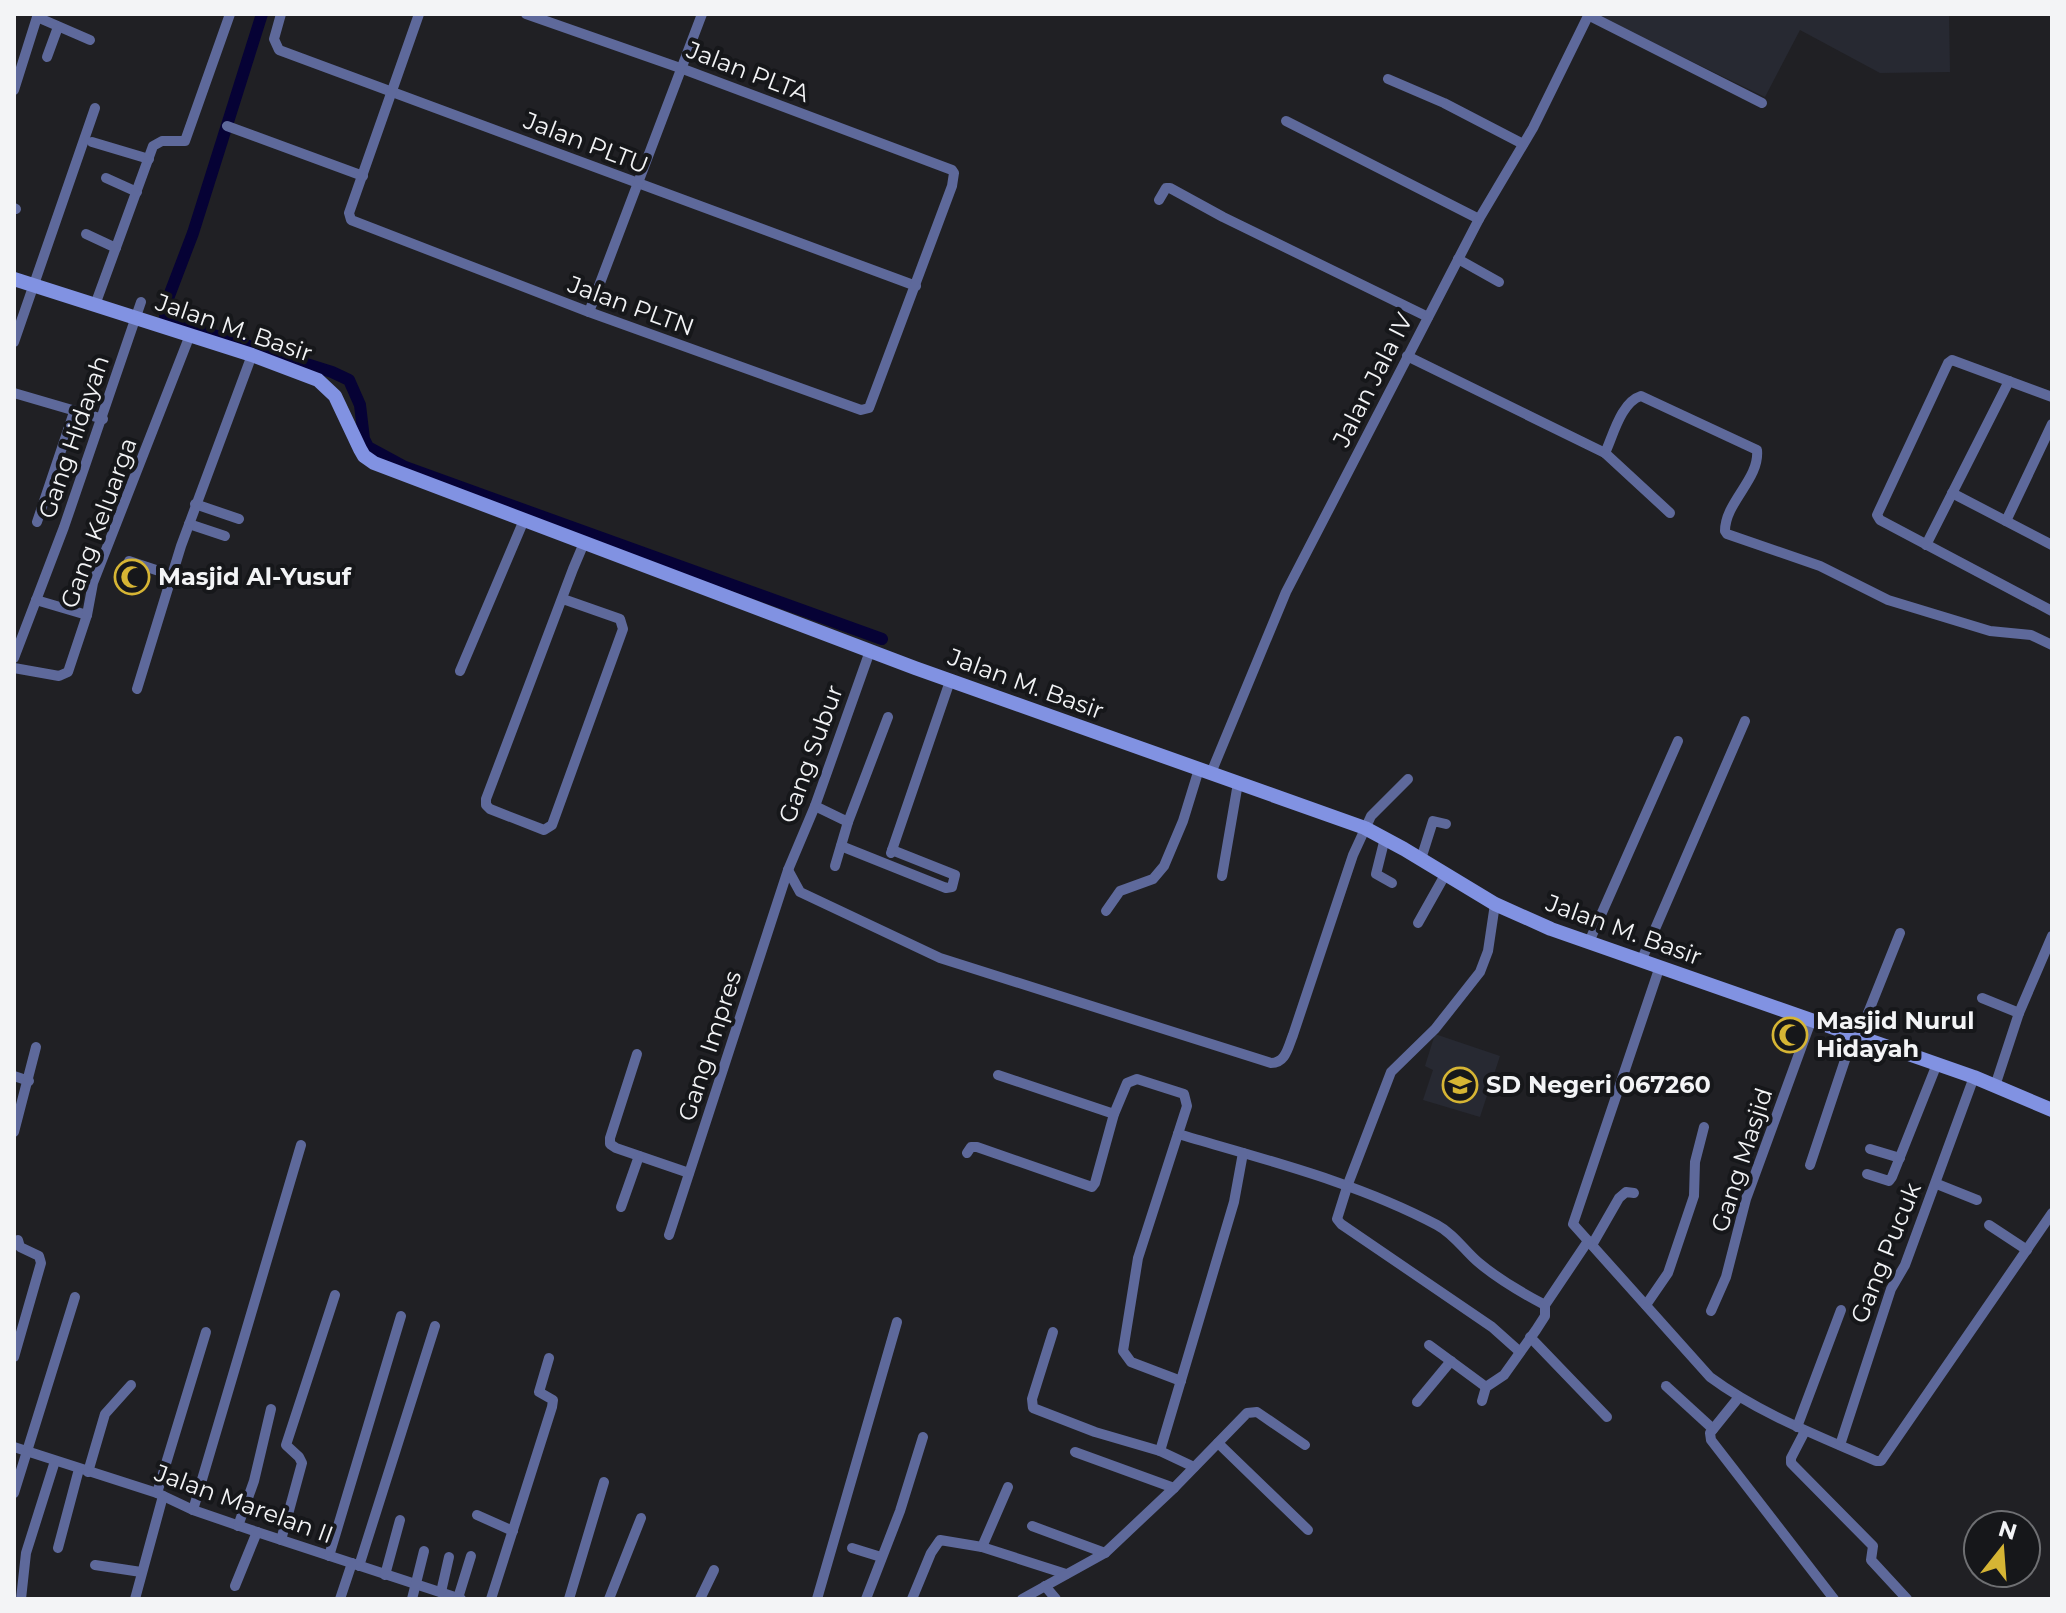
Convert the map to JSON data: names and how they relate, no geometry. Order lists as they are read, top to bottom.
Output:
{
  "streets": {
    "main road": ["Jalan M. Basir"],
    "street": [
      "Jalan PLTA",
      "Jalan PLTU",
      "Jalan PLTN",
      "Jalan Jala IV",
      "Gang Hidayah",
      "Gang Keluarga",
      "Gang Subur",
      "Gang Impres",
      "Gang Masjid",
      "Gang Pucuk",
      "Jalan Marelan II"
    ]
  },
  "crossings": [
    ["Jalan PLTA", "Jalan PLTN"],
    ["Jalan PLTU", "Jalan PLTN"],
    ["Jalan M. Basir", "Jalan Jala IV"],
    ["Jalan M. Basir", "Gang Hidayah"],
    ["Jalan M. Basir", "Gang Keluarga"],
    ["Jalan M. Basir", "Gang Subur"],
    ["Jalan M. Basir", "Gang Masjid"],
    ["Jalan M. Basir", "Gang Pucuk"],
    ["Gang Subur", "Gang Impres"]
  ],
  "places": {
    "mosque": ["Masjid Al-Yusuf", "Masjid Nurul Hidayah"],
    "school or university": ["SD Negeri 067260"]
  },
  "north": "top"
}
